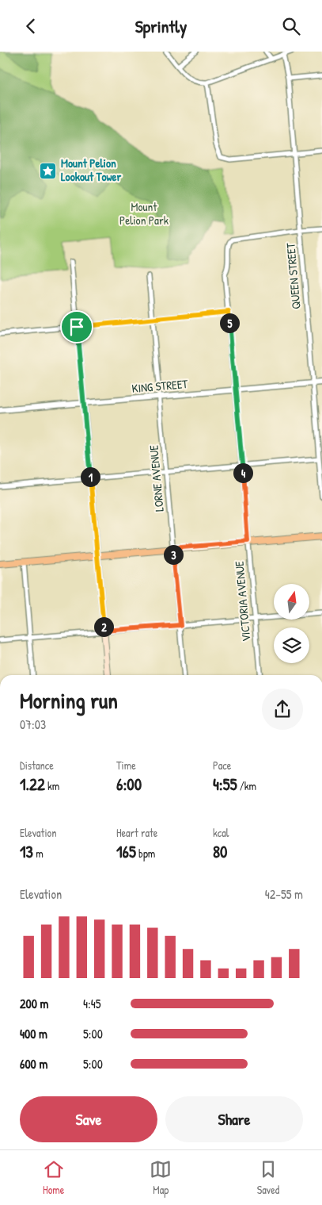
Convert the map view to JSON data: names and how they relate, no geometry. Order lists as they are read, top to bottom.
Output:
{
  "streets": {
    "street": [
      "QUEEN STREET",
      "KING STREET",
      "LORNE AVENUE",
      "VICTORIA AVENUE"
    ]
  },
  "crossings": [
    ["QUEEN STREET", "KING STREET"],
    ["QUEEN STREET", "VICTORIA AVENUE"],
    ["KING STREET", "LORNE AVENUE"],
    ["KING STREET", "VICTORIA AVENUE"]
  ],
  "parks": ["Mount Pelion Park"],
  "places": {
    "place": ["Mount Pelion Lookout Tower"]
  },
  "north": "top",
  "page": {
    "header": "Sprintly",
    "pins": [
      "5",
      "4",
      "1",
      "3",
      "2"
    ],
    "heading": ["Morning run", "07:03"],
    "stats": [
      ["Distance", "1.22 km"],
      ["Time", "6:00"],
      ["Pace", "4:55 /km"],
      ["Elevation", "13 m"],
      ["Heart rate", "165 bpm"],
      ["kcal", "80"]
    ],
    "chart": ["Elevation", "42–55 m"],
    "list": [
      {
        "name": "200 m",
        "note": "4:45"
      },
      {
        "name": "400 m",
        "note": "5:00"
      },
      {
        "name": "600 m",
        "note": "5:00"
      }
    ],
    "buttons": ["Save", "Share"],
    "tabs": ["Home", "Map", "Saved"]
  }
}
